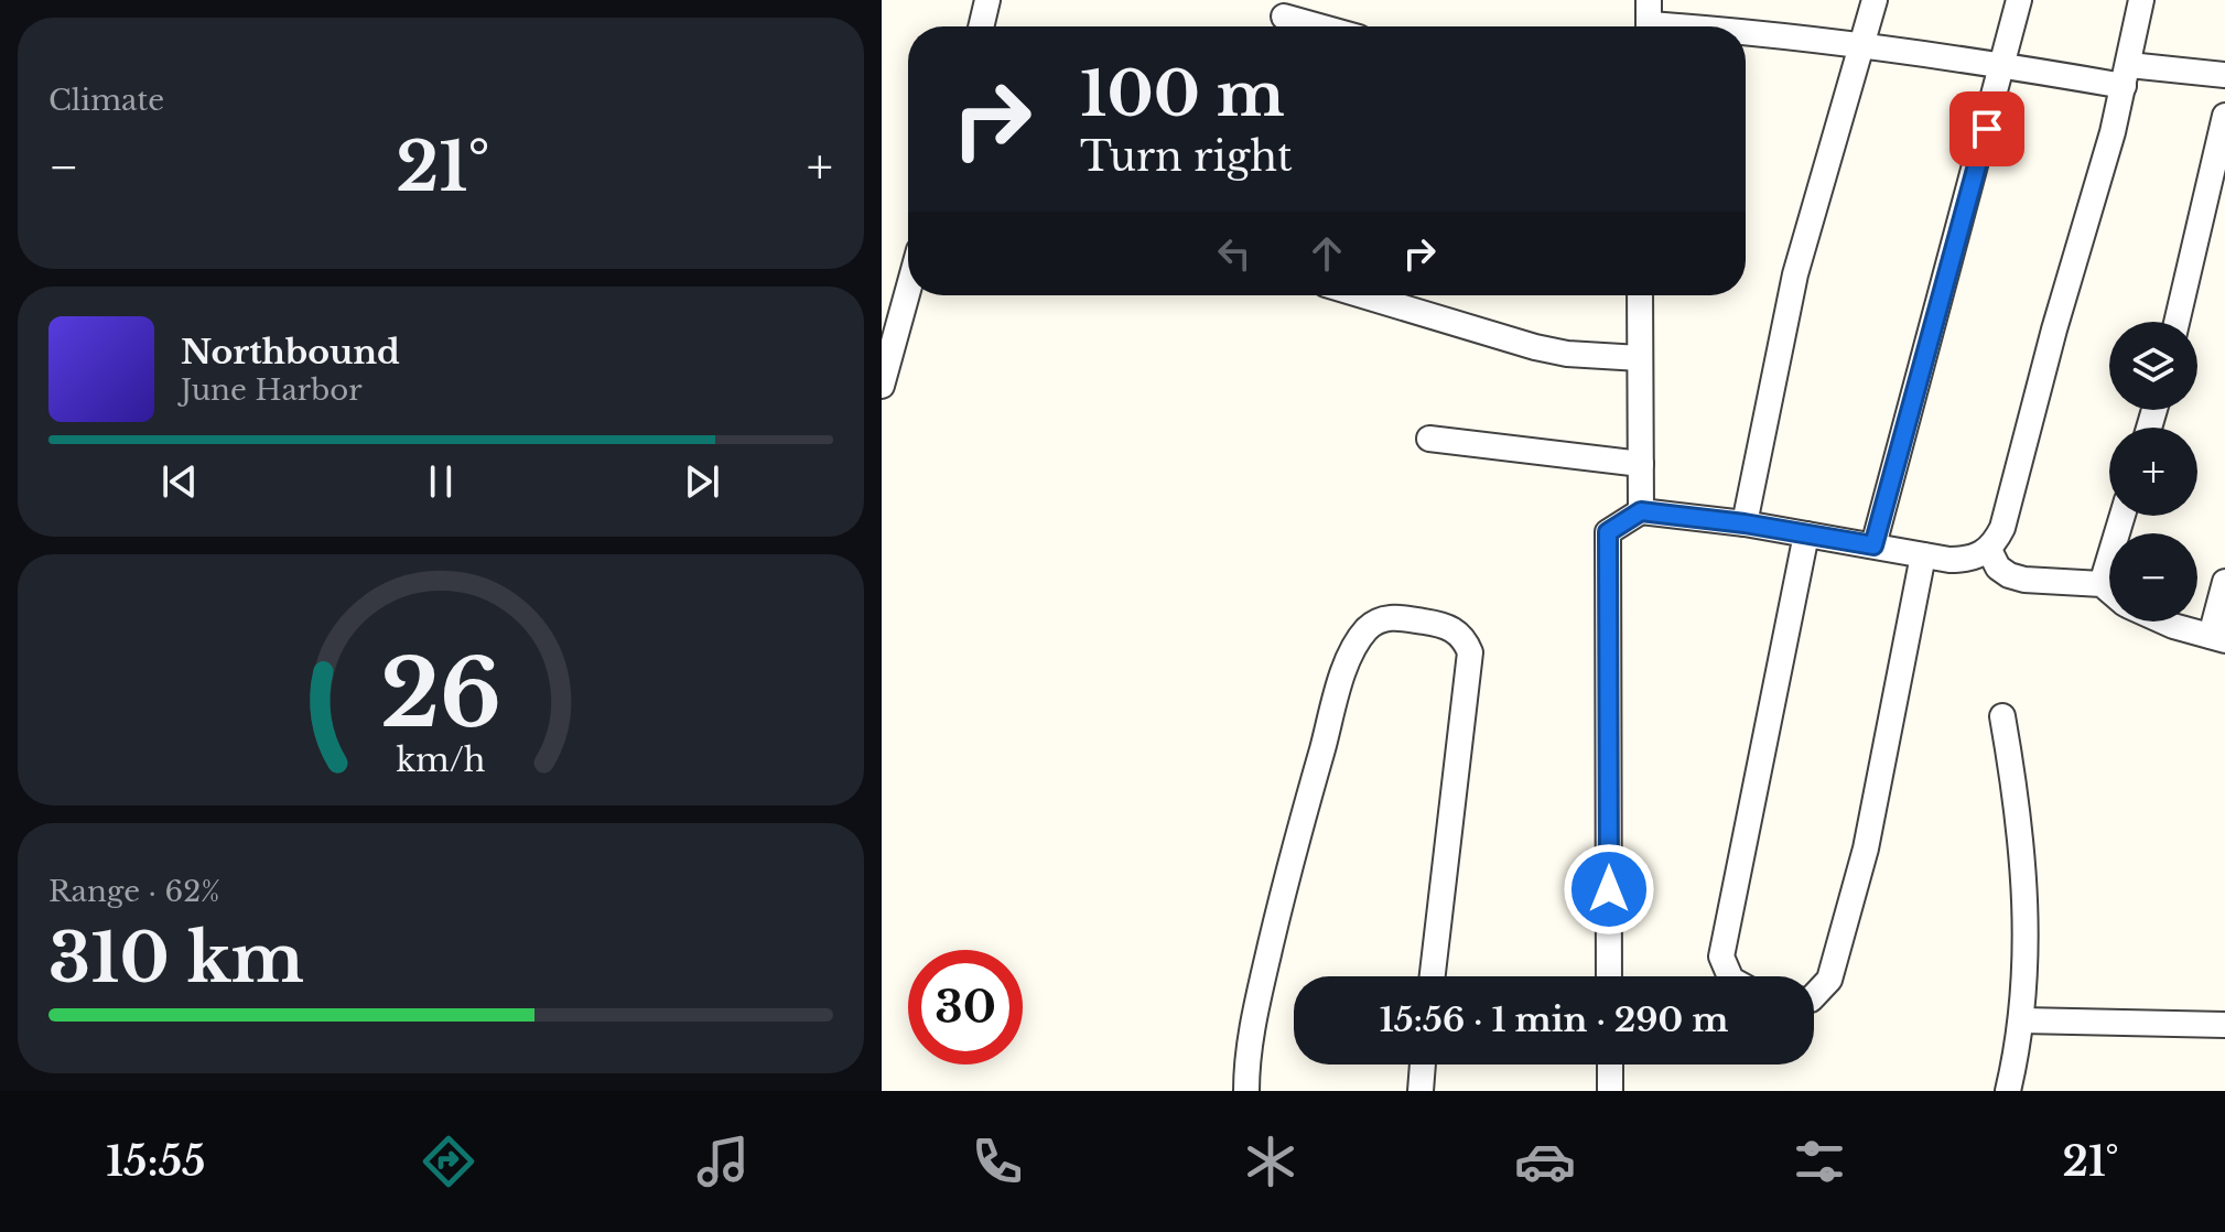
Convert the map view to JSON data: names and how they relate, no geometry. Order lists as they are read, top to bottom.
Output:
{
  "page": {
    "tile": [
      "Climate",
      ["Range · 62%", "310 km"]
    ],
    "turn": ["100 m", "Turn right"],
    "heat": ["−", "21°", "+"],
    "song": ["Northbound", "June Harbor"],
    "map_buttons": ["+", "−"],
    "limit": "30",
    "trip": "15:56 · 1 min · 290 m",
    "tabs": ["15:55", "21°"],
    "gauge": ["26", "km/h"]
  }
}
